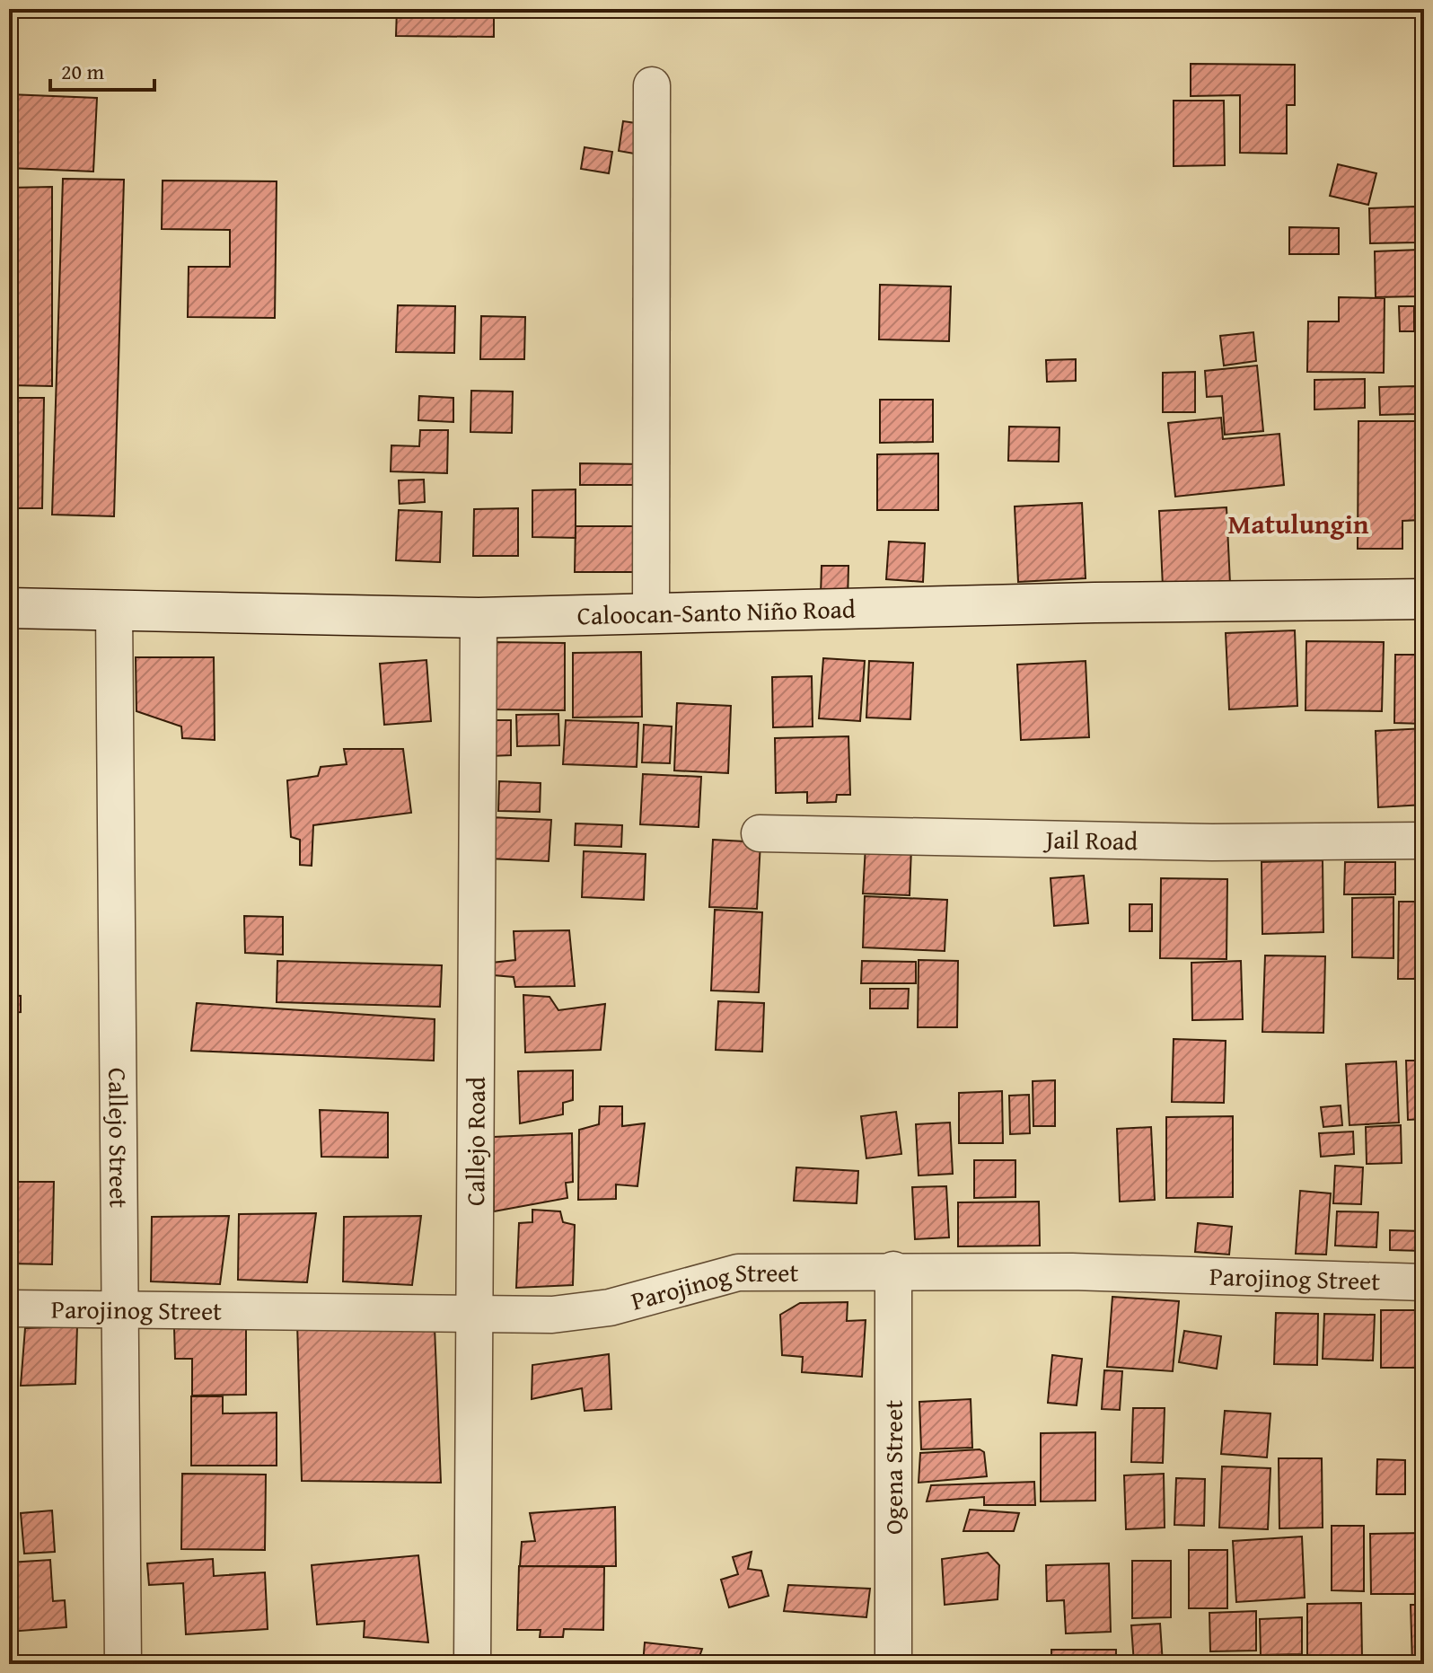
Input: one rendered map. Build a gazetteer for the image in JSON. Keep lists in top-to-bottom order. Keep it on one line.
{"streets":{"street":["Caloocan-Santo Niño Road","Jail Road","Callejo Street","Callejo Road","Parojinog Street","Ogena Street"]},"crossings":[["Caloocan-Santo Niño Road","Callejo Street"],["Caloocan-Santo Niño Road","Callejo Road"],["Callejo Street","Parojinog Street"],["Callejo Road","Parojinog Street"],["Parojinog Street","Ogena Street"]],"districts":["Matulungin"],"scale_bar":"20 m"}
